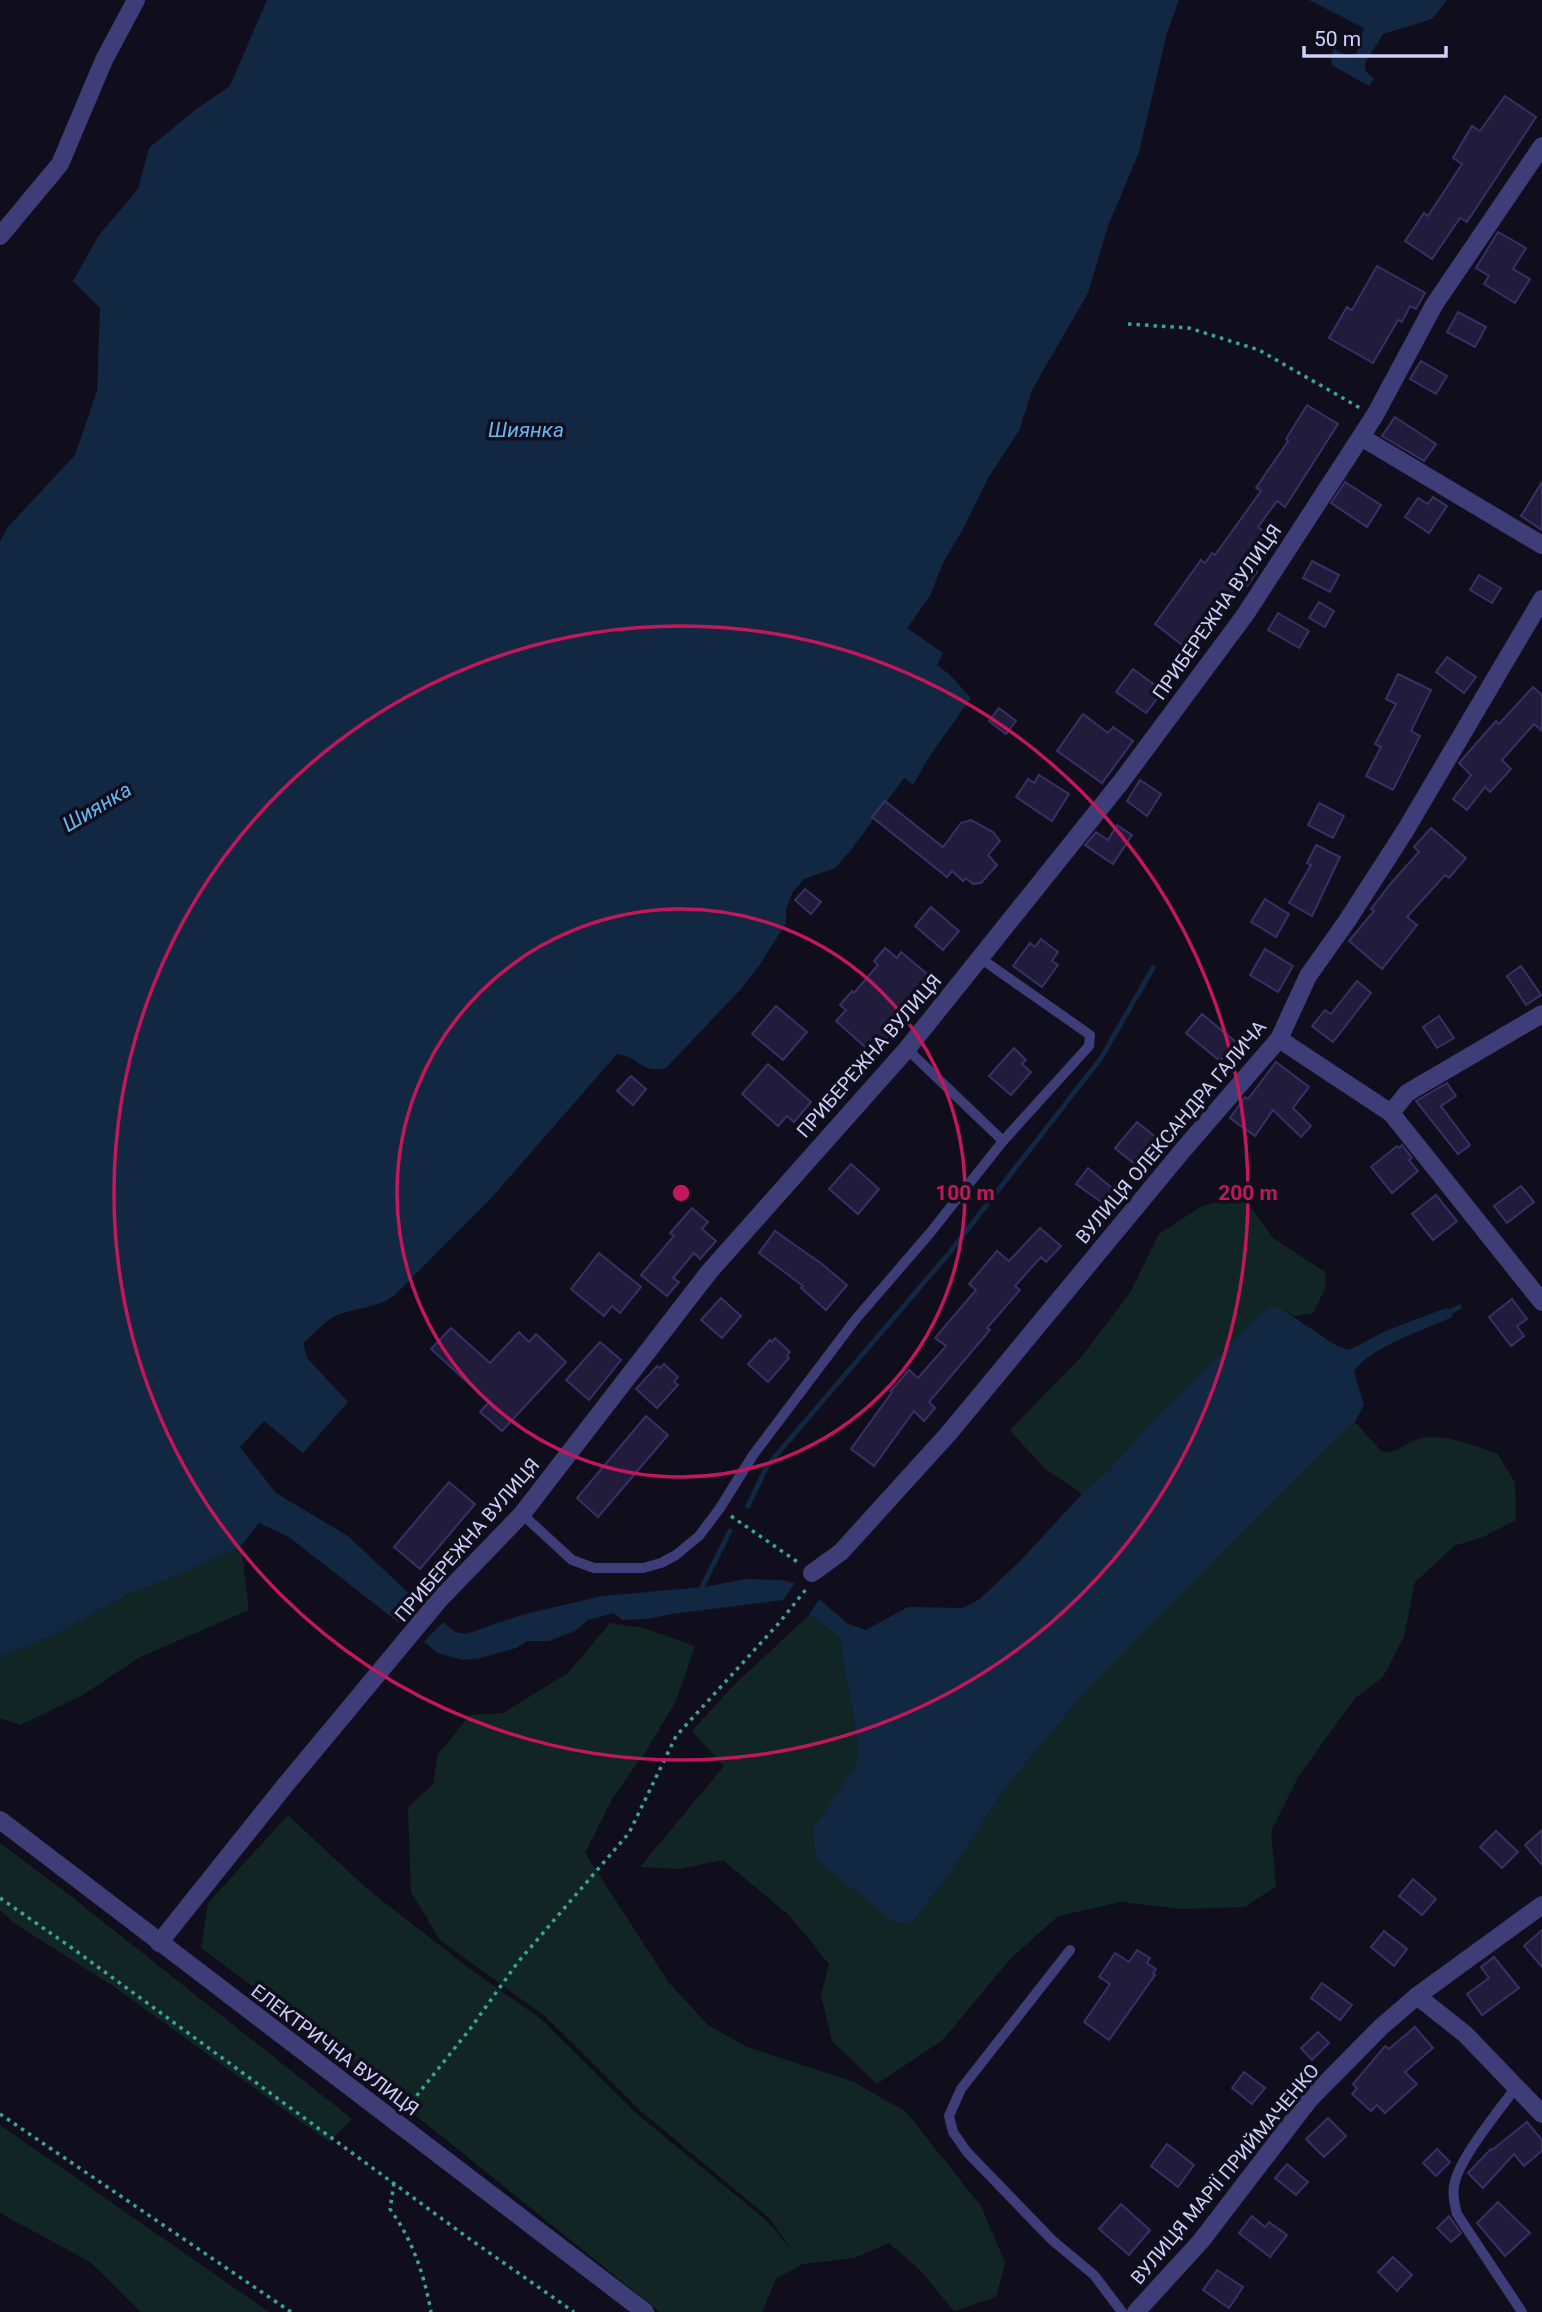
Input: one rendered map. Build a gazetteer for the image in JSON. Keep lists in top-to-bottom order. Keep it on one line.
{"streets":{"street":["ПРИБЕРЕЖНА ВУЛИЦЯ","ВУЛИЦЯ ОЛЕКСАНДРА ГАЛИЧА","ЕЛЕКТРИЧНА ВУЛИЦЯ","ВУЛИЦЯ МАРІЇ ПРИЙМАЧЕНКО"]},"crossings":[["ПРИБЕРЕЖНА ВУЛИЦЯ","ЕЛЕКТРИЧНА ВУЛИЦЯ"]],"water":["Шиянка"],"scale_bar":"50 m","rings":["100 m","200 m"]}
